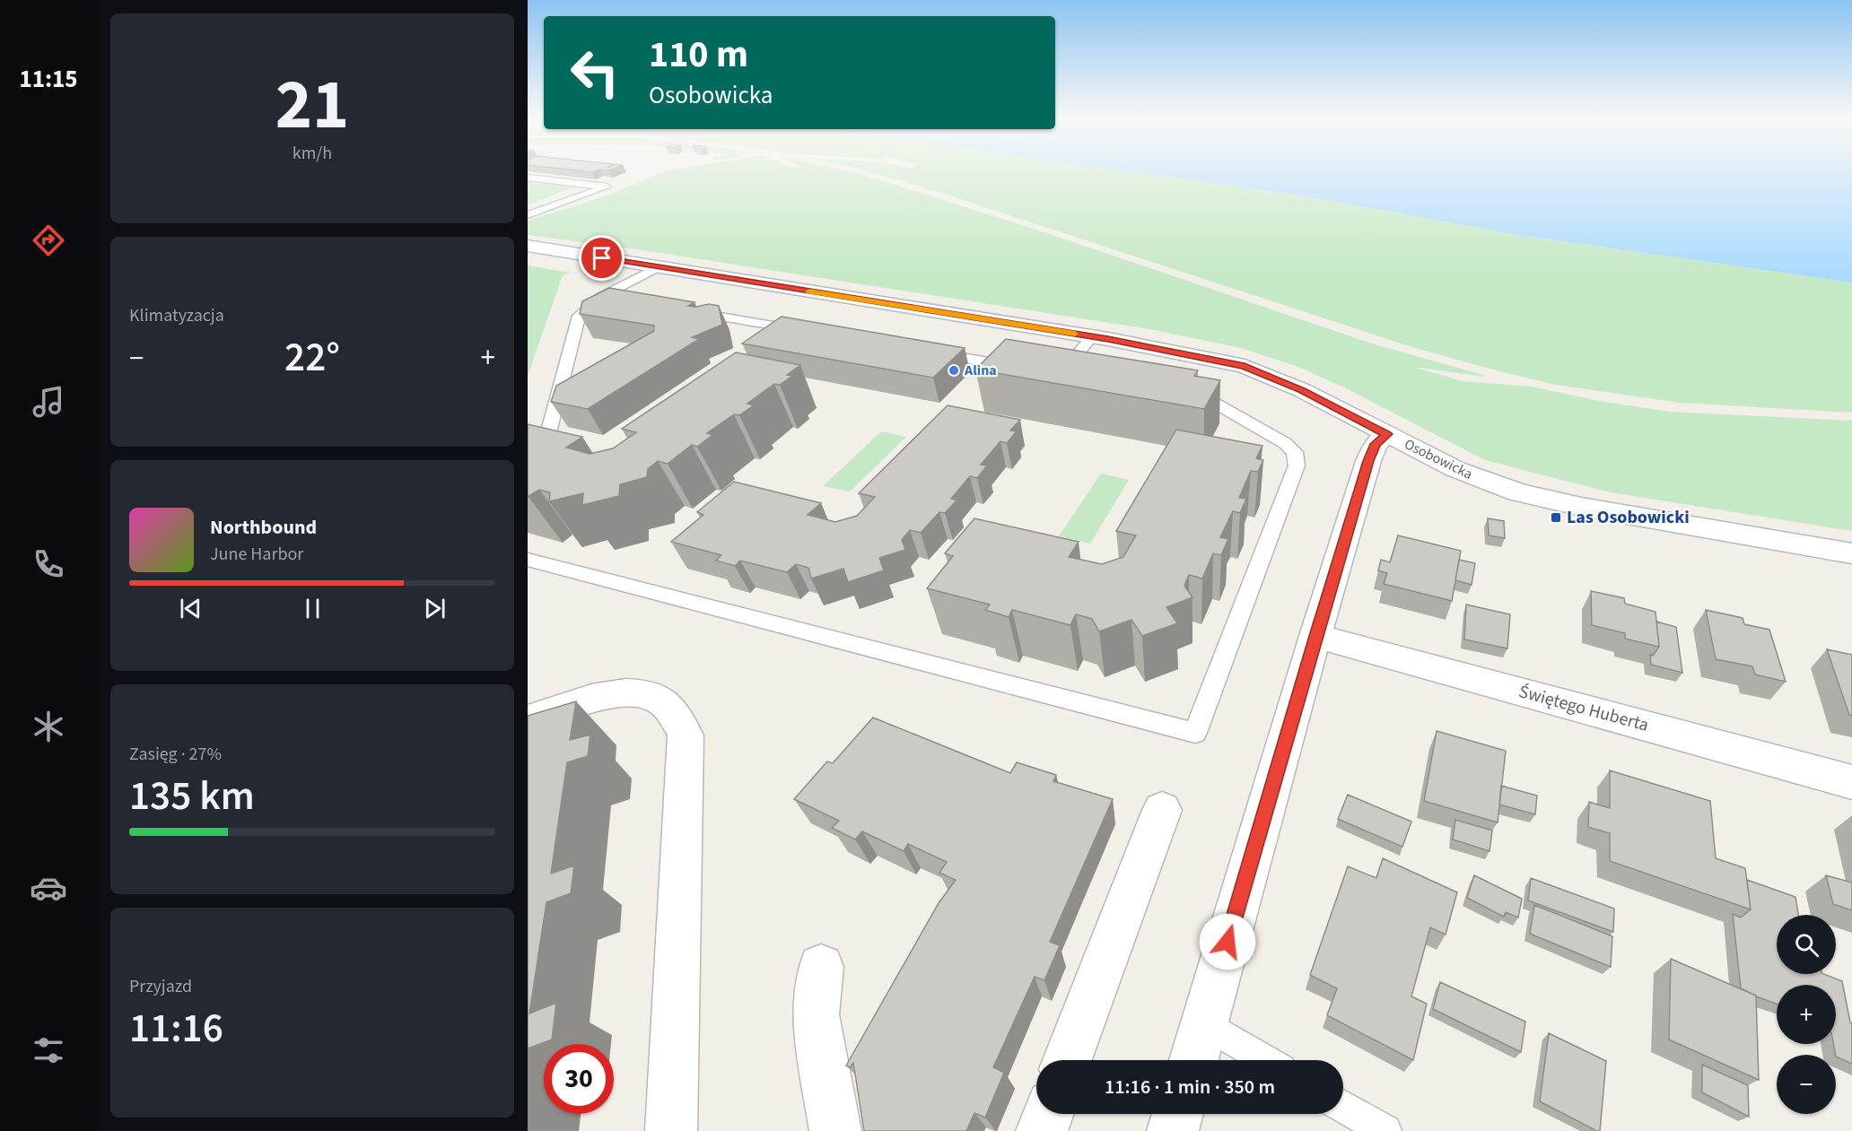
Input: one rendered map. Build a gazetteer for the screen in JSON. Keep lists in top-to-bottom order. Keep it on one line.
{"streets":{"street":["Osobowicka","Świętego Huberta"]},"places":{"other":["Alina"],"transit":["Las Osobowicki"]},"page":{"tabs":"11:15","tile":[["21","km/h"],"Klimatyzacja",["Zasięg · 27%","135 km"],["Przyjazd","11:16"]],"turn":["110 m","Osobowicka"],"heat":["−","22°","+"],"song":["Northbound","June Harbor"],"map_buttons":["+","−"],"limit":"30","trip":"11:16 · 1 min · 350 m"}}
